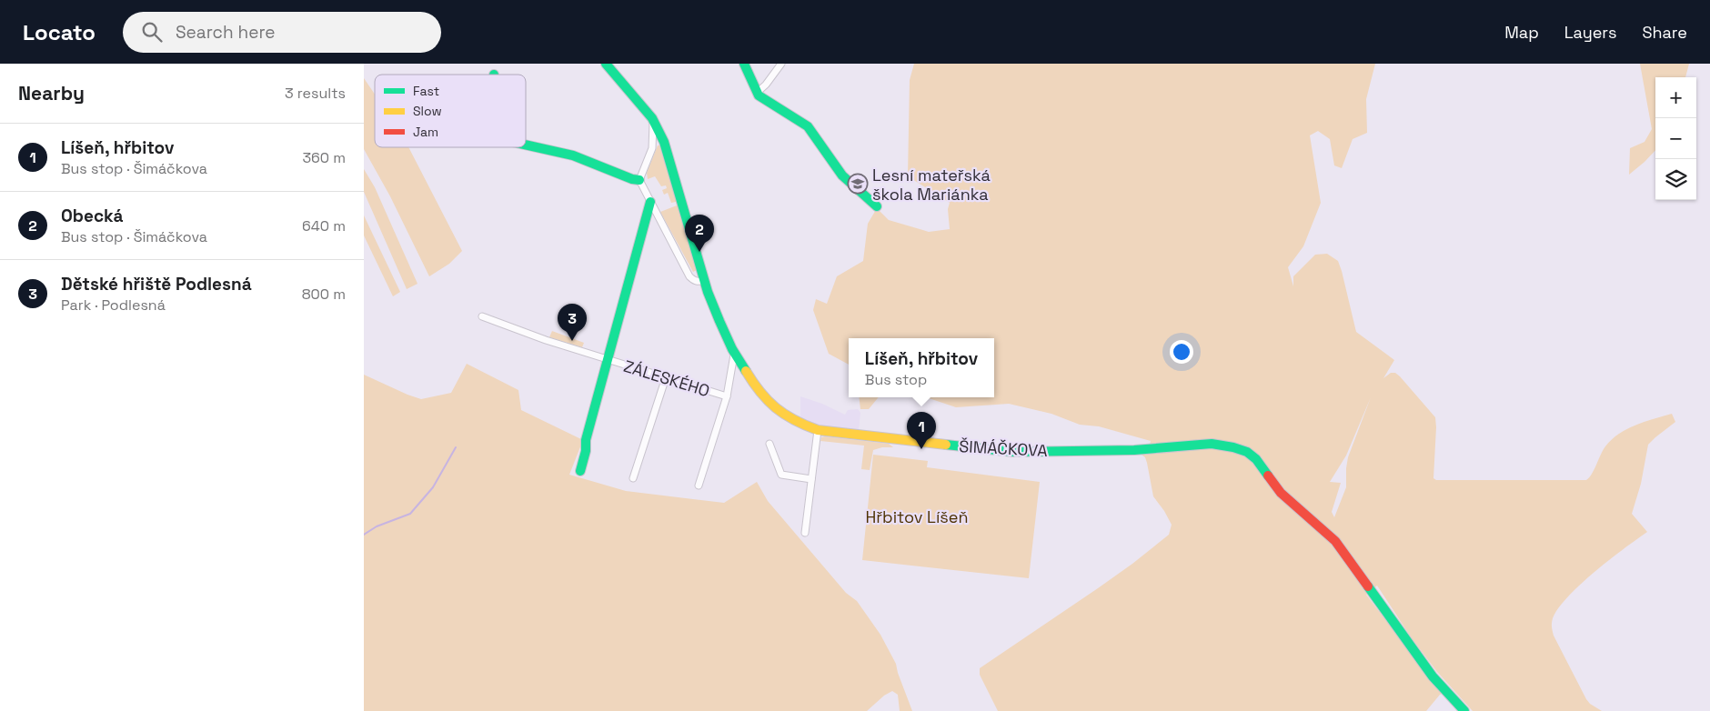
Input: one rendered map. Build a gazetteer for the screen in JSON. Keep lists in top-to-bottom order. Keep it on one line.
{"streets":{"street":["ZÁLESKÉHO","ŠIMÁČKOVA"]},"parks":["Hřbitov Líšeň"],"places":{"school or university":["Lesní mateřská škola Mariánka"]},"legend":["Fast","Slow","Jam"],"page":{"header":"Locato","search":"Search here","nav":["Map","Layers","Share"],"heading":["Nearby","3 results"],"map_buttons":["+","−"],"list":[{"mark":"1","name":"Líšeň, hřbitov","note":"Bus stop · Šimáčkova","value":"360 m"},{"mark":"2","name":"Obecká","note":"Bus stop · Šimáčkova","value":"640 m"},{"mark":"3","name":"Dětské hřiště Podlesná","note":"Park · Podlesná","value":"800 m"}],"pins":["2","3","1"],"popup":["Líšeň, hřbitov","Bus stop"]}}
